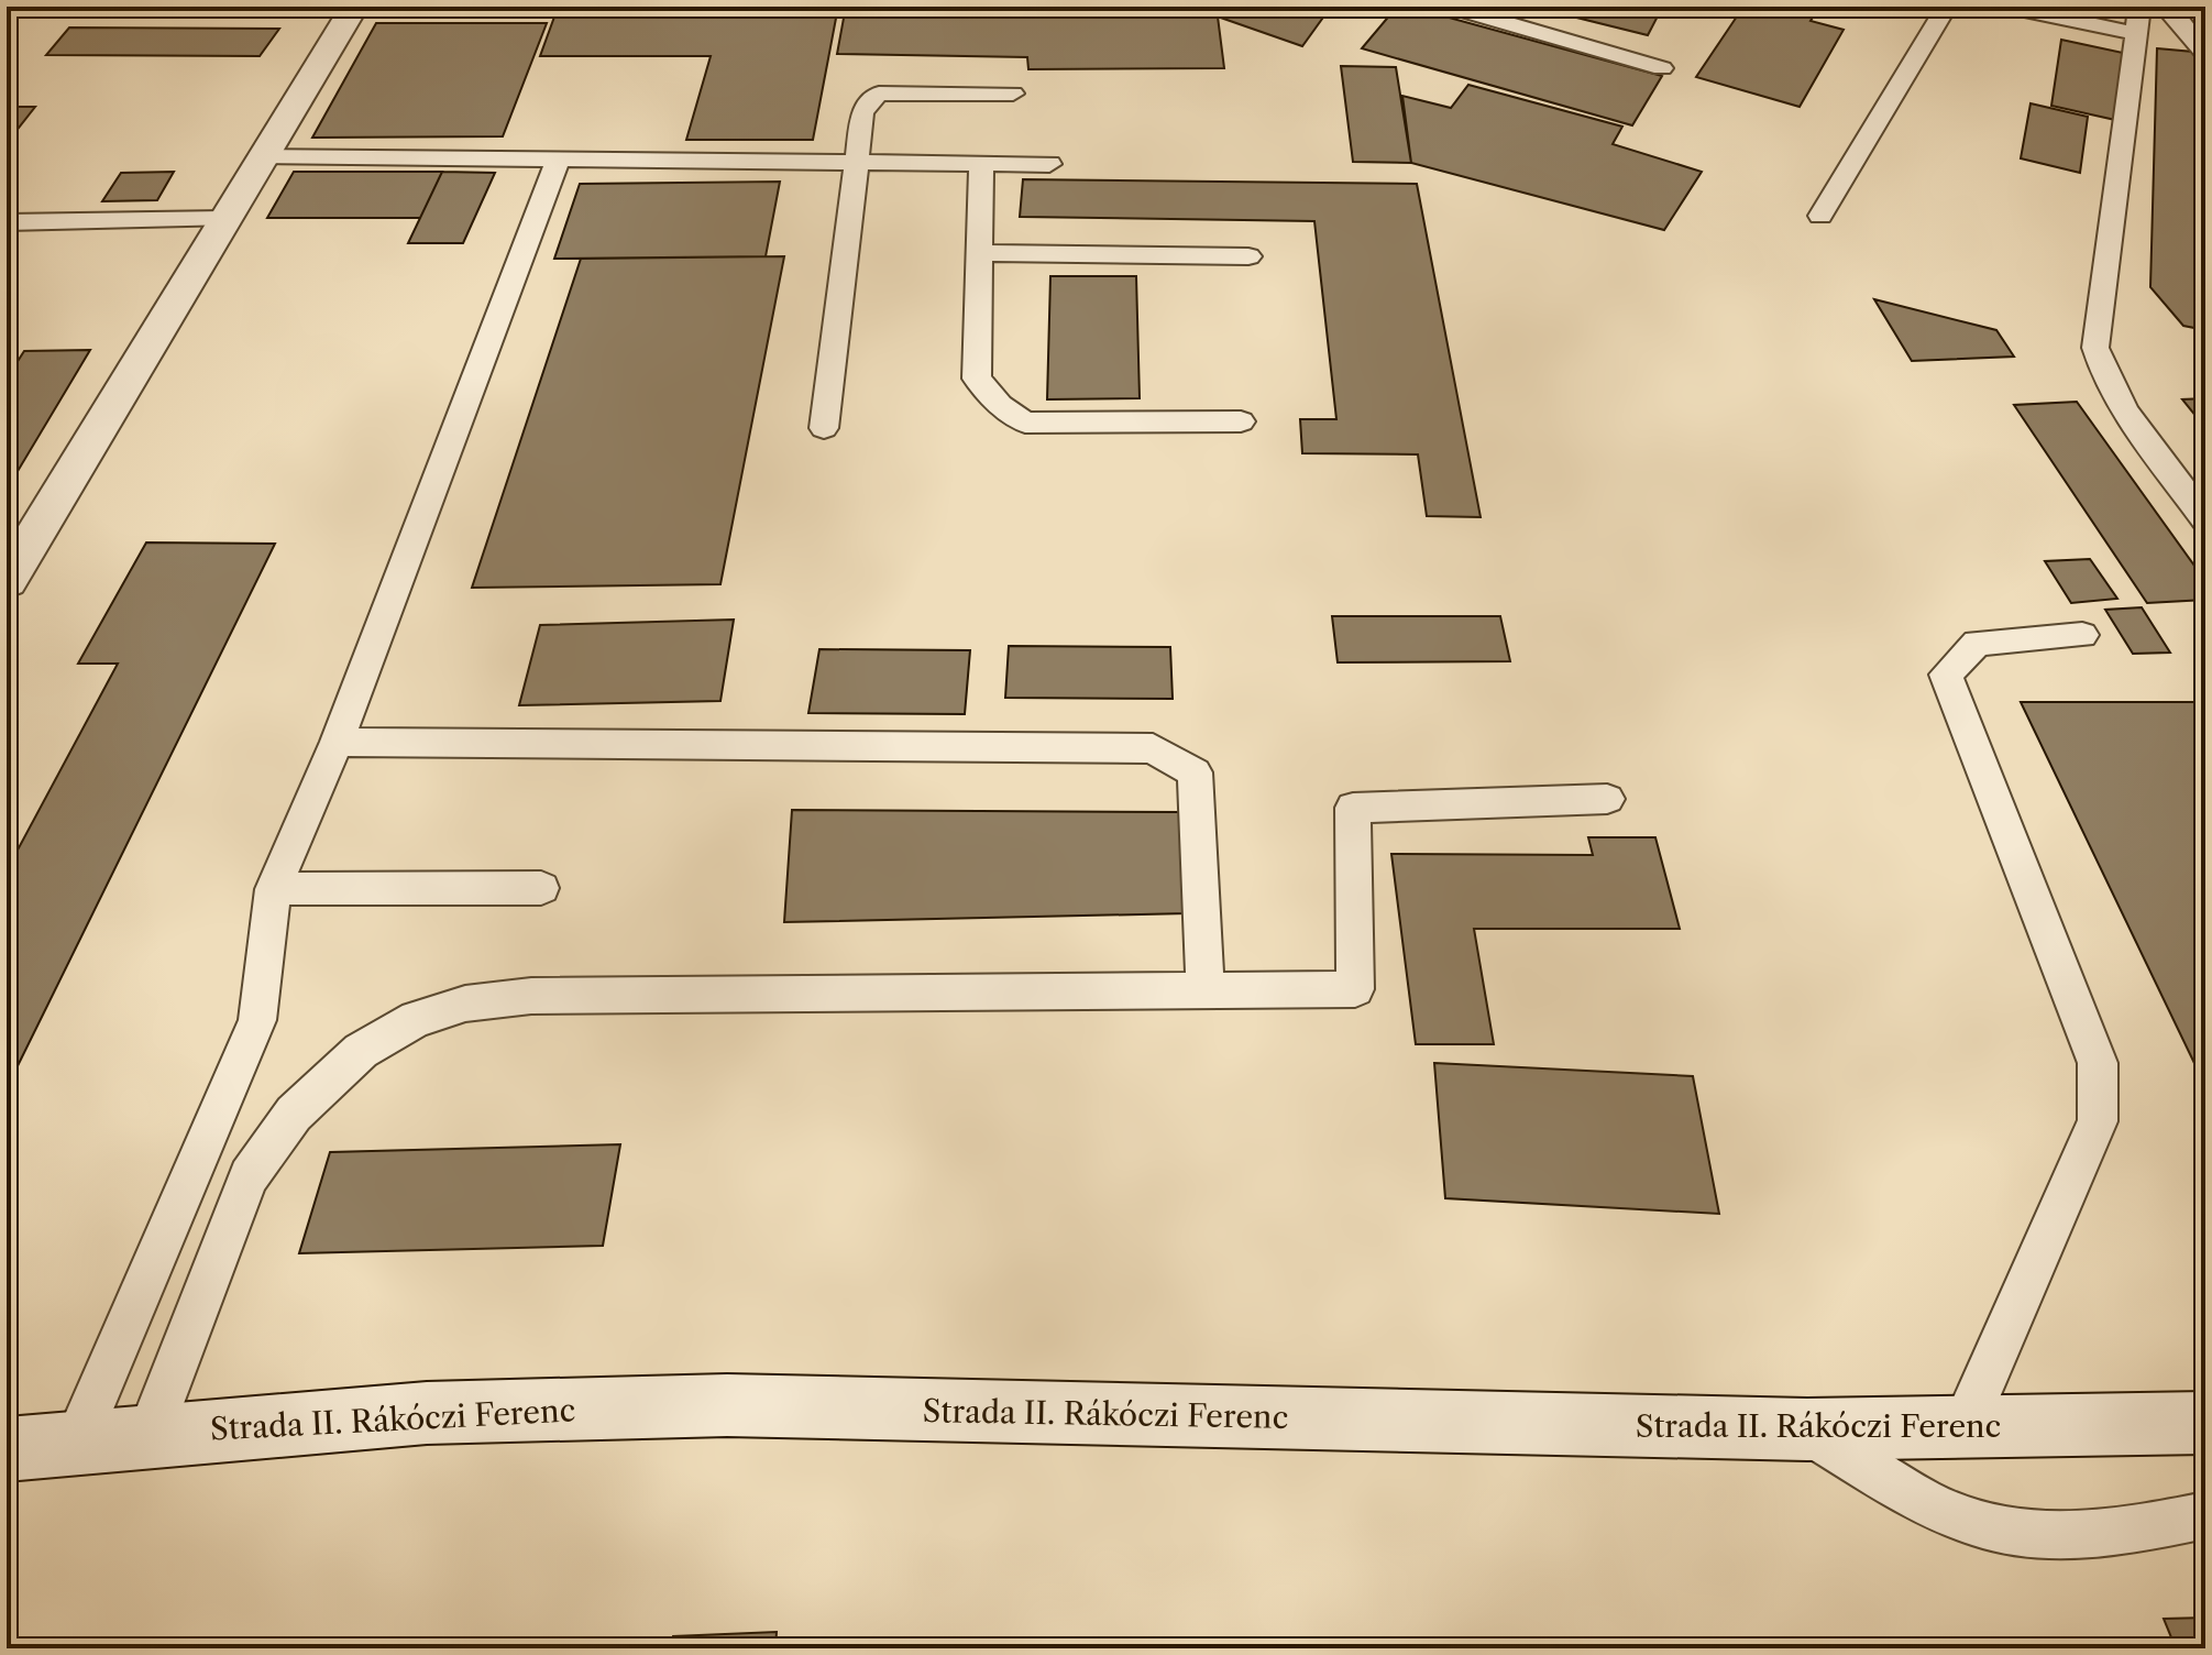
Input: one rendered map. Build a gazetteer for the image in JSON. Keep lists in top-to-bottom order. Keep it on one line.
{"streets":{"main road":["Strada II. Rákóczi Ferenc"]}}
